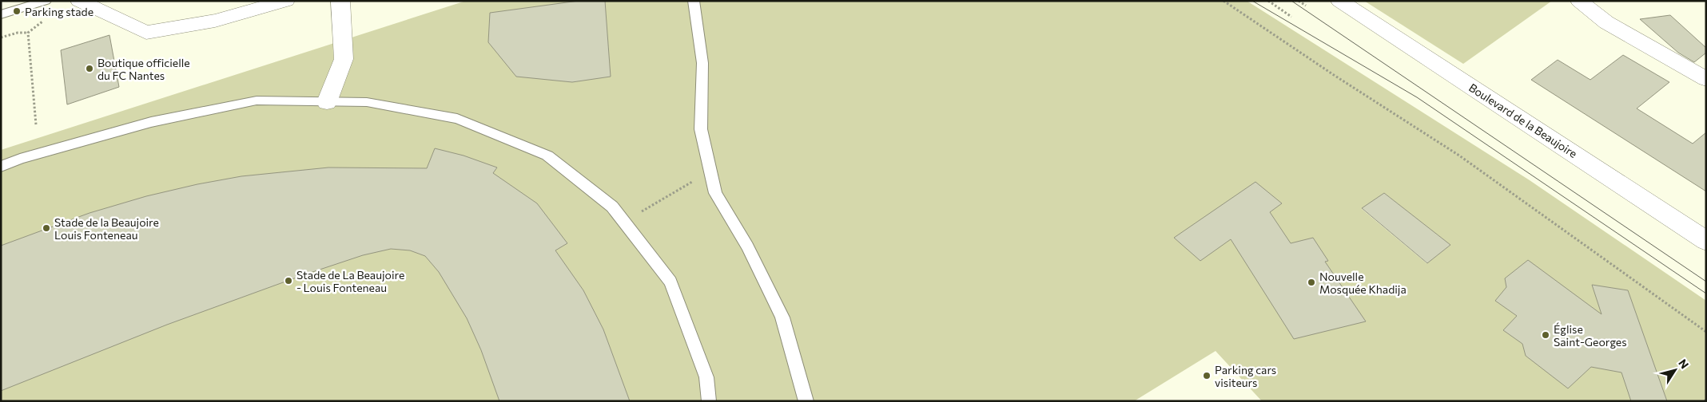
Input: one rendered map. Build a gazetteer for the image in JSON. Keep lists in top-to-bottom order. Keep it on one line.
{"streets":{"street":["Boulevard de la Beaujoire"]},"places":["Parking stade","Boutique officielle du FC Nantes","Stade de la Beaujoire Louis Fonteneau","Stade de La Beaujoire - Louis Fonteneau","Nouvelle Mosquée Khadija","Église Saint-Georges","Parking cars visiteurs"],"north":"top right"}
